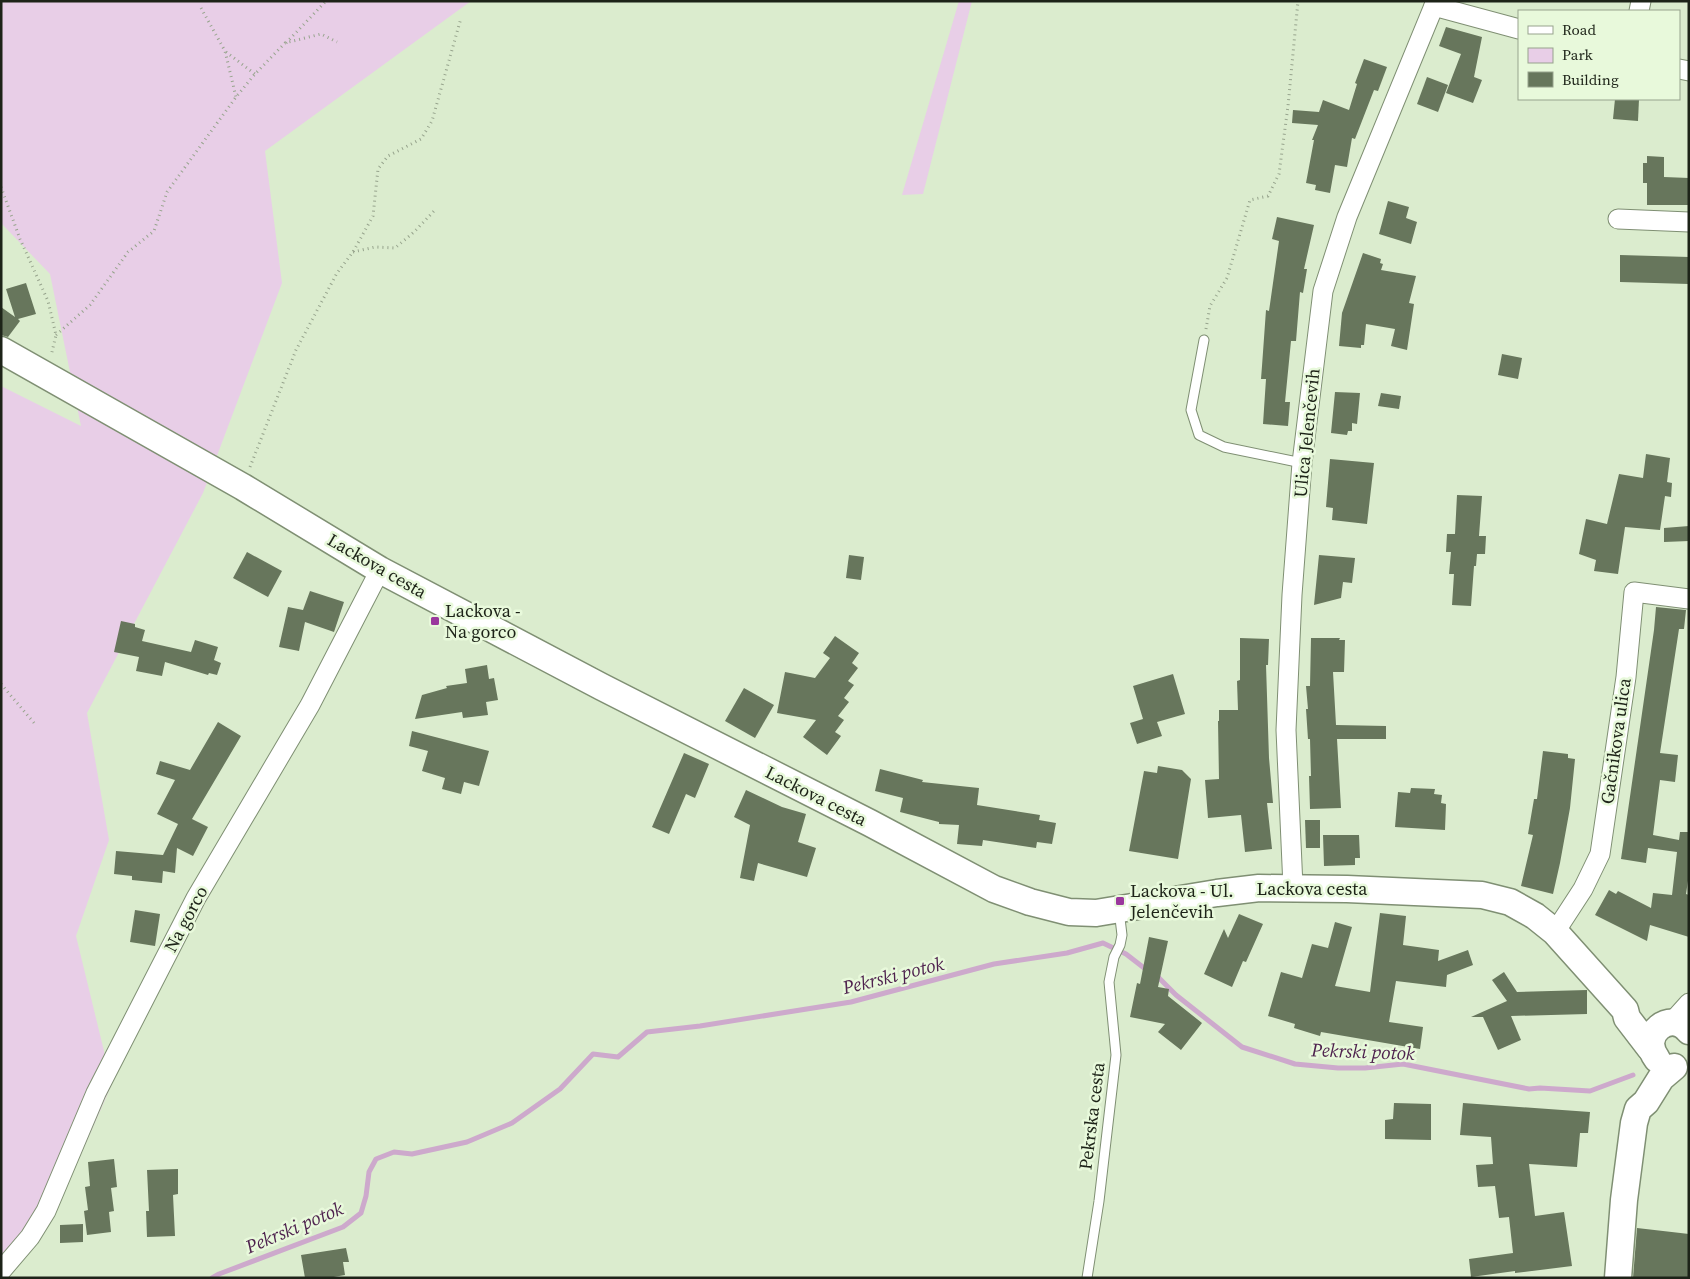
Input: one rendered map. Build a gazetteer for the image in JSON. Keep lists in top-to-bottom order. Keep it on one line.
{"streets":{"street":["Ulica Jelenčevih","Lackova cesta","Gačnikova ulica","Na gorco"],"lane":["Pekrska cesta"]},"crossings":[["Ulica Jelenčevih","Lackova cesta"],["Lackova cesta","Gačnikova ulica"],["Lackova cesta","Na gorco"],["Lackova cesta","Pekrska cesta"]],"water":["Pekrski potok"],"places":{"transit":["Lackova - Na gorco","Lackova - Ul. Jelenčevih"]},"legend":["Road","Park","Building"]}
